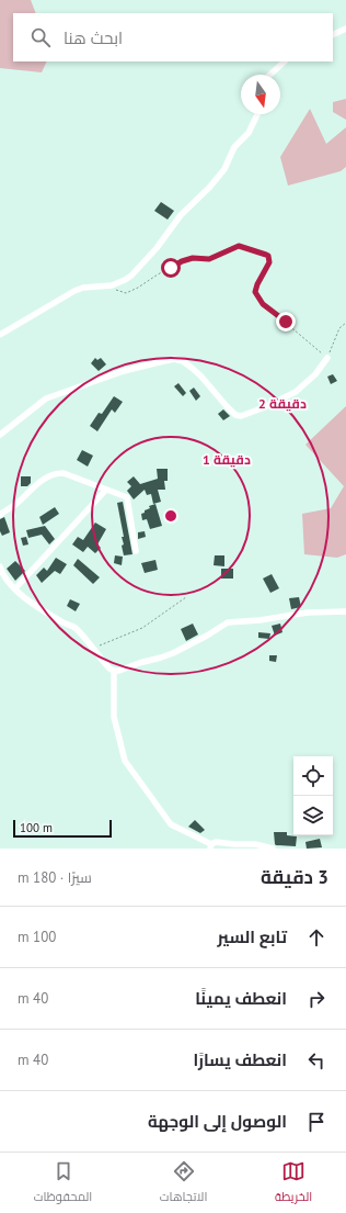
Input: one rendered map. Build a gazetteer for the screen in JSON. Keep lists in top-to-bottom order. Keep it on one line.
{"scale_bar":"100 m","north":"bottom","page":{"search":"ابحث هنا","scale":"100 m","heading":["3 دقيقة","سيرًا · 180 m"],"list":[["تابع السير","100 m"],["انعطف يمينًا","40 m"],["انعطف يسارًا","40 m"],"الوصول إلى الوجهة"],"nav":["الخريطة","الاتجاهات","المحفوظات"]},"rings":["2 دقيقة","1 دقيقة"]}
